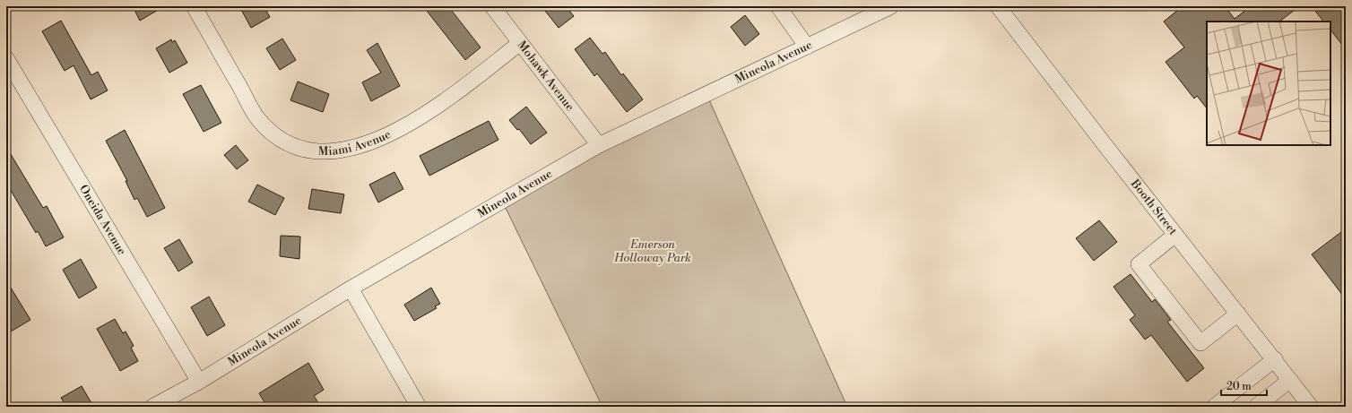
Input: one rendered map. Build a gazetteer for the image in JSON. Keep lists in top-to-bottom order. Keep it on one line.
{"streets":{"street":["Mineola Avenue","Mohawk Avenue","Miami Avenue","Booth Street","Oneida Avenue"]},"crossings":[["Mineola Avenue","Mohawk Avenue"],["Mineola Avenue","Oneida Avenue"],["Mohawk Avenue","Miami Avenue"]],"parks":["Emerson Holloway Park"],"scale_bar":"20 m"}
